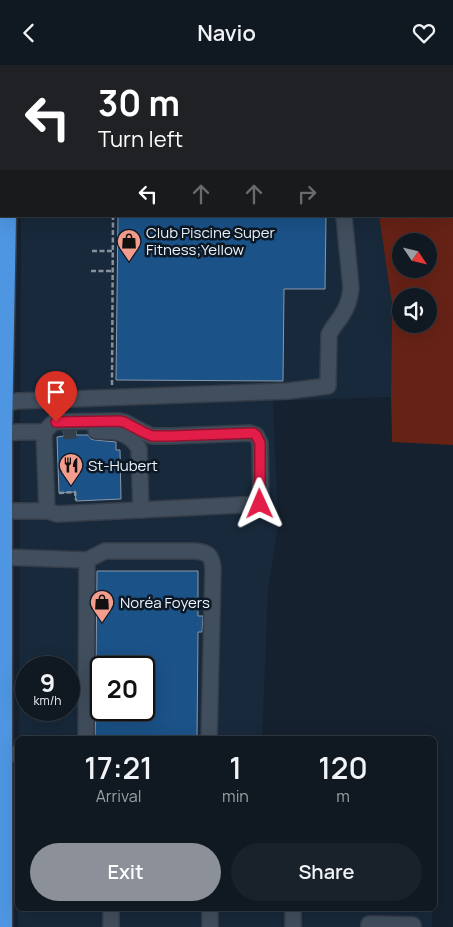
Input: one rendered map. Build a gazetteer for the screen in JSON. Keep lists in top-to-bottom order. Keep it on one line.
{"places":{"shop":["Club Piscine Super Fitness;Yellow","Noréa Foyers"],"restaurant":["St-Hubert"]},"north":"bottom right","page":{"header":"Navio","turn":["30 m","Turn left"],"speed":"9 km/h","limit":"20","eta":["17:21","Arrival","1","min","120","m"],"buttons":["Exit","Share"]}}
